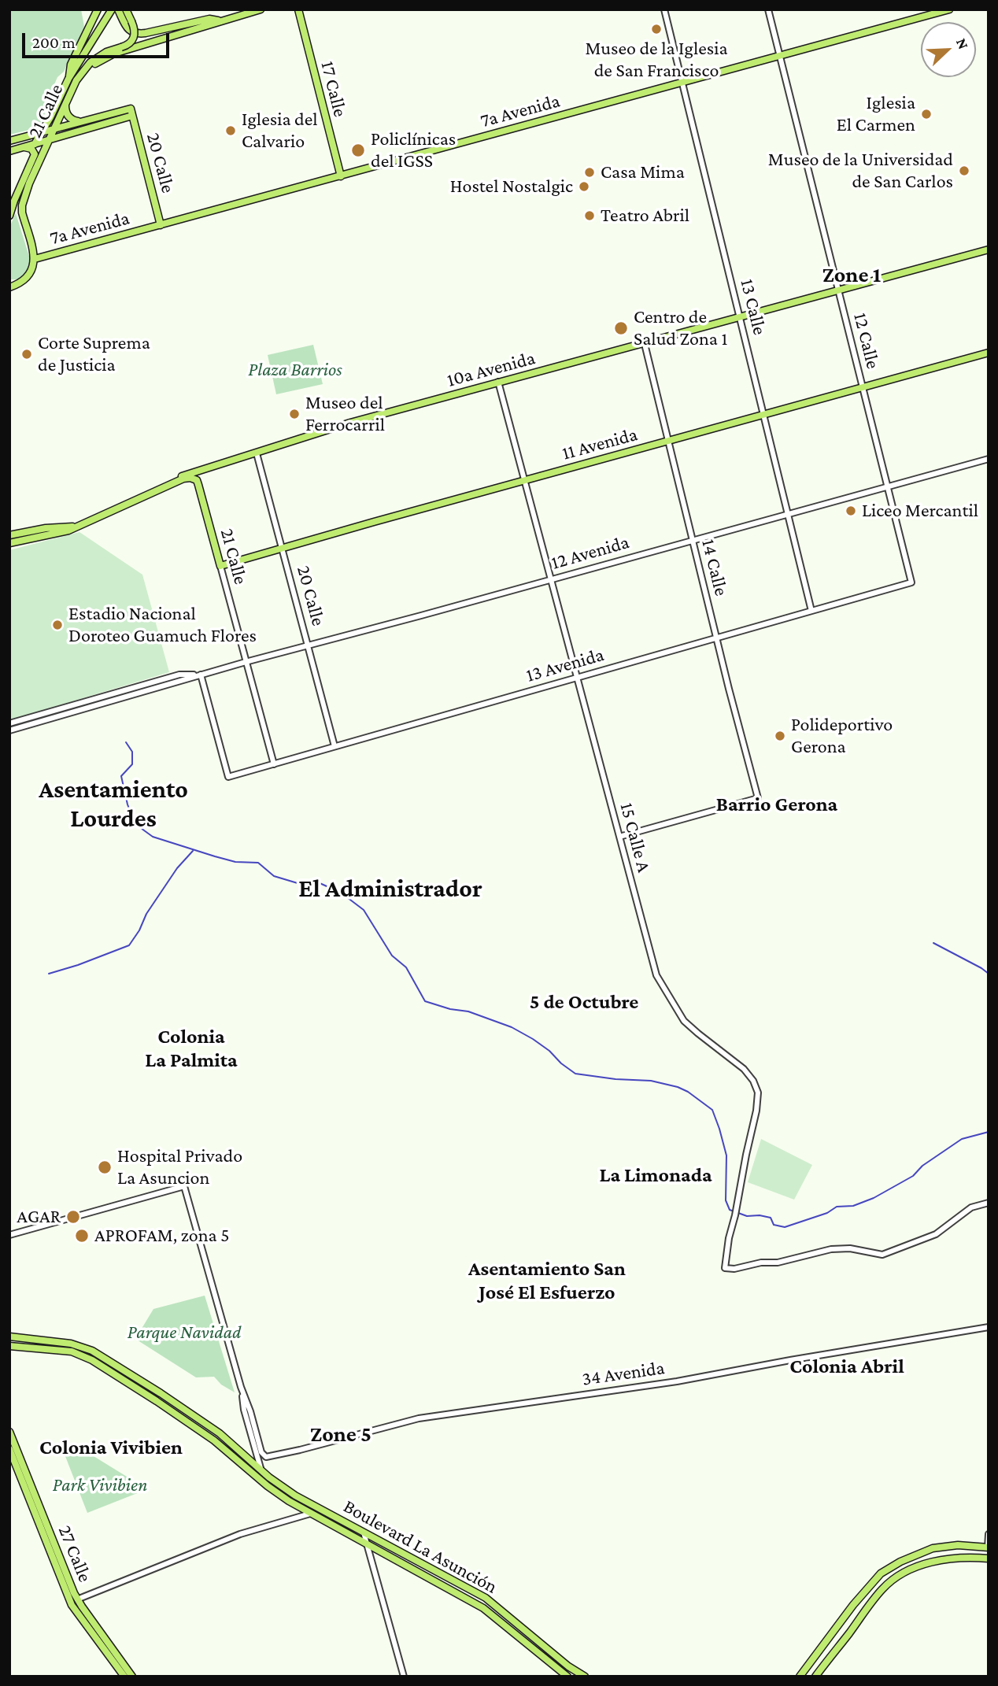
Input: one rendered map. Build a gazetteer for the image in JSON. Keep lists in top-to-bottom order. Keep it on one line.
{"streets":{"main road":["17 Calle","21 Calle","7a Avenida","20 Calle","10a Avenida","11 Avenida","Boulevard La Asunción","27 Calle"],"street":["13 Calle","12 Calle","12 Avenida","14 Calle","13 Avenida","15 Calle A","34 Avenida"]},"crossings":[["17 Calle","7a Avenida"],["21 Calle","7a Avenida"],["21 Calle","11 Avenida"],["21 Calle","12 Avenida"],["21 Calle","13 Avenida"],["7a Avenida","20 Calle"],["7a Avenida","13 Calle"],["7a Avenida","12 Calle"],["20 Calle","10a Avenida"],["20 Calle","11 Avenida"],["20 Calle","12 Avenida"],["20 Calle","13 Avenida"],["13 Calle","10a Avenida"],["13 Calle","11 Avenida"],["13 Calle","12 Avenida"],["13 Calle","13 Avenida"],["12 Calle","10a Avenida"],["12 Calle","11 Avenida"],["12 Calle","12 Avenida"],["12 Calle","13 Avenida"],["10a Avenida","14 Calle"],["10a Avenida","15 Calle A"],["11 Avenida","14 Calle"],["11 Avenida","15 Calle A"],["12 Avenida","14 Calle"],["12 Avenida","13 Avenida"],["12 Avenida","15 Calle A"],["14 Calle","13 Avenida"],["14 Calle","15 Calle A"],["13 Avenida","15 Calle A"]],"districts":["Zone 1","Asentamiento Lourdes","Barrio Gerona","El Administrador","5 de Octubre","Colonia La Palmita","La Limonada","Asentamiento San José El Esfuerzo","Colonia Abril","Zone 5","Colonia Vivibien"],"parks":["Plaza Barrios","Parque Navidad","Park Vivibien"],"places":["Museo de la Iglesia de San Francisco","Iglesia El Carmen","Iglesia del Calvario","Policlínicas del IGSS","Museo de la Universidad de San Carlos","Casa Mima","Hostel Nostalgic","Teatro Abril","Centro de Salud Zona 1","Corte Suprema de Justicia","Museo del Ferrocarril","Liceo Mercantil","Estadio Nacional Doroteo Guamuch Flores","Polideportivo Gerona","Hospital Privado La Asuncion","AGAR","APROFAM, zona 5"],"scale_bar":"200 m","north":"top right"}
